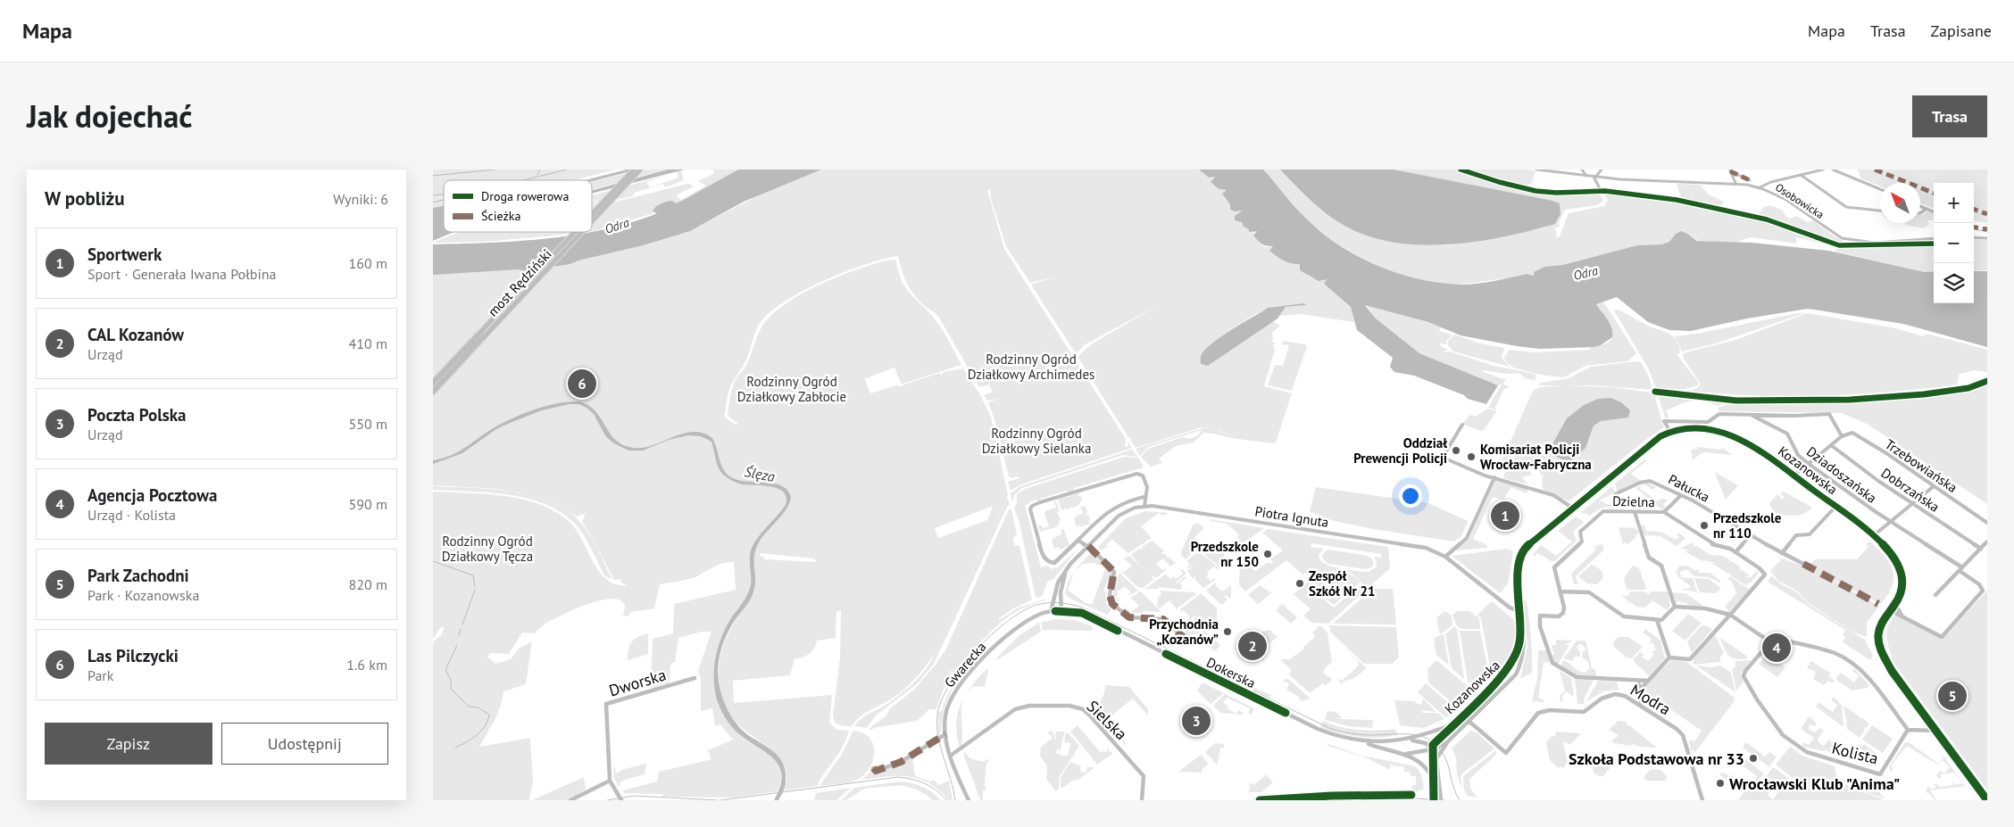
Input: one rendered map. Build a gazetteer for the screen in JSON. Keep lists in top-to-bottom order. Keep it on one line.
{"streets":{"highway":["most Rędziński"],"street":["Osobowicka","Trzebowiańska","Kozanowska","Dziadoszańska","Pałucka","Dobrzańska","Dzielna","Piotra Ignuta","Gwarecka","Dokerska","Dworska","Modra","Sielska","Kolista"]},"crossings":[["Kozanowska","Piotra Ignuta"],["Kozanowska","Dokerska"],["Kozanowska","Modra"],["Piotra Ignuta","Gwarecka"],["Gwarecka","Dokerska"],["Gwarecka","Sielska"]],"water":["Odra","Ślęza"],"parks":["Rodzinny Ogród Działkowy Archimedes","Rodzinny Ogród Działkowy Zabłocie","Rodzinny Ogród Działkowy Sielanka","Rodzinny Ogród Działkowy Tęcza"],"places":["Oddział Prewencji Policji","Komisariat Policji Wrocław-Fabryczna","Przedszkole nr 110","Przedszkole nr 150","Zespół Szkół Nr 21","Przychodnia „Kozanów”","Szkoła Podstawowa nr 33","Wrocławski Klub \"Anima\""],"legend":["Droga rowerowa","Ścieżka"],"north":"top left","page":{"header":"Mapa","nav":["Mapa","Trasa","Zapisane"],"title":"Jak dojechać","buttons":["Trasa",["Zapisz","Udostępnij"]],"heading":["W pobliżu","Wyniki: 6"],"map_buttons":["+","−"],"list":[{"mark":"1","name":"Sportwerk","note":"Sport · Generała Iwana Połbina","value":"160 m"},{"mark":"2","name":"CAL Kozanów","note":"Urząd","value":"410 m"},{"mark":"3","name":"Poczta Polska","note":"Urząd","value":"550 m"},{"mark":"4","name":"Agencja Pocztowa","note":"Urząd · Kolista","value":"590 m"},{"mark":"5","name":"Park Zachodni","note":"Park · Kozanowska","value":"820 m"},{"mark":"6","name":"Las Pilczycki","note":"Park","value":"1.6 km"}],"pins":["6","1","2","4","5","3"]}}
